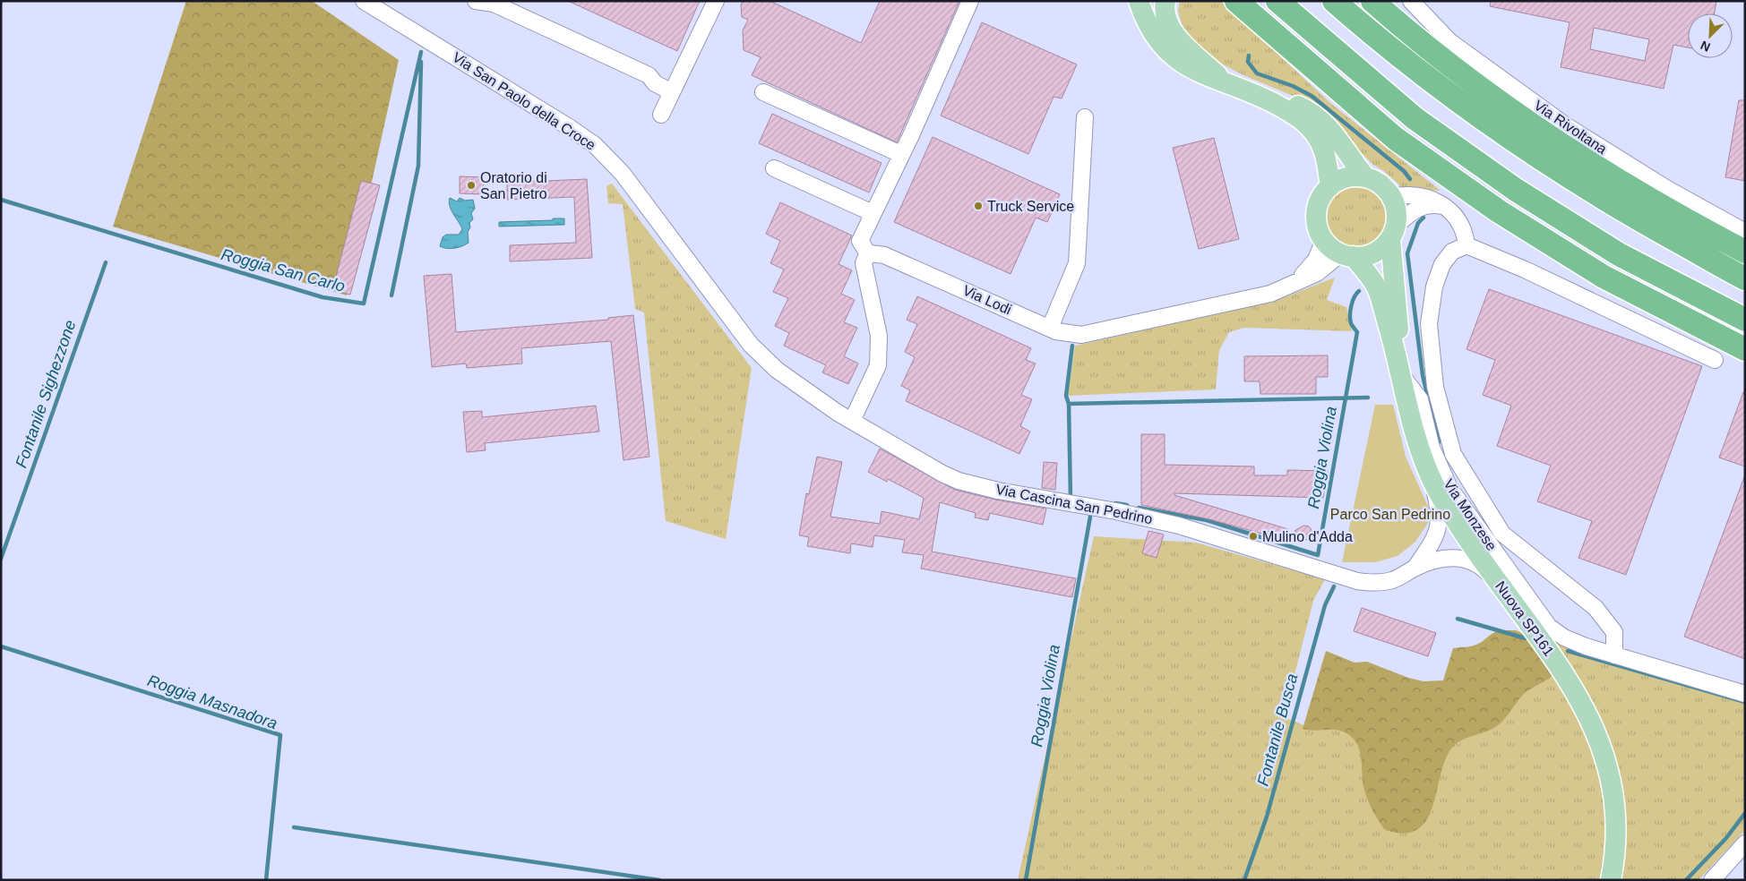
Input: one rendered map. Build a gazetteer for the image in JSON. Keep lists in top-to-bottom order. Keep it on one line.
{"streets":{"main road":["Nuova SP161"],"street":["Via San Paolo della Croce","Via Rivoltana","Via Lodi","Via Cascina San Pedrino","Via Monzese"]},"crossings":[["Via San Paolo della Croce","Via Cascina San Pedrino"],["Via Lodi","Nuova SP161"],["Via Cascina San Pedrino","Nuova SP161"],["Via Monzese","Nuova SP161"]],"water":["Roggia San Carlo","Fontanile Sighezzone","Roggia Violina","Roggia Masnadora","Fontanile Busca"],"parks":["Parco San Pedrino"],"places":["Oratorio di San Pietro","Truck Service","Mulino d'Adda"],"north":"bottom left"}
